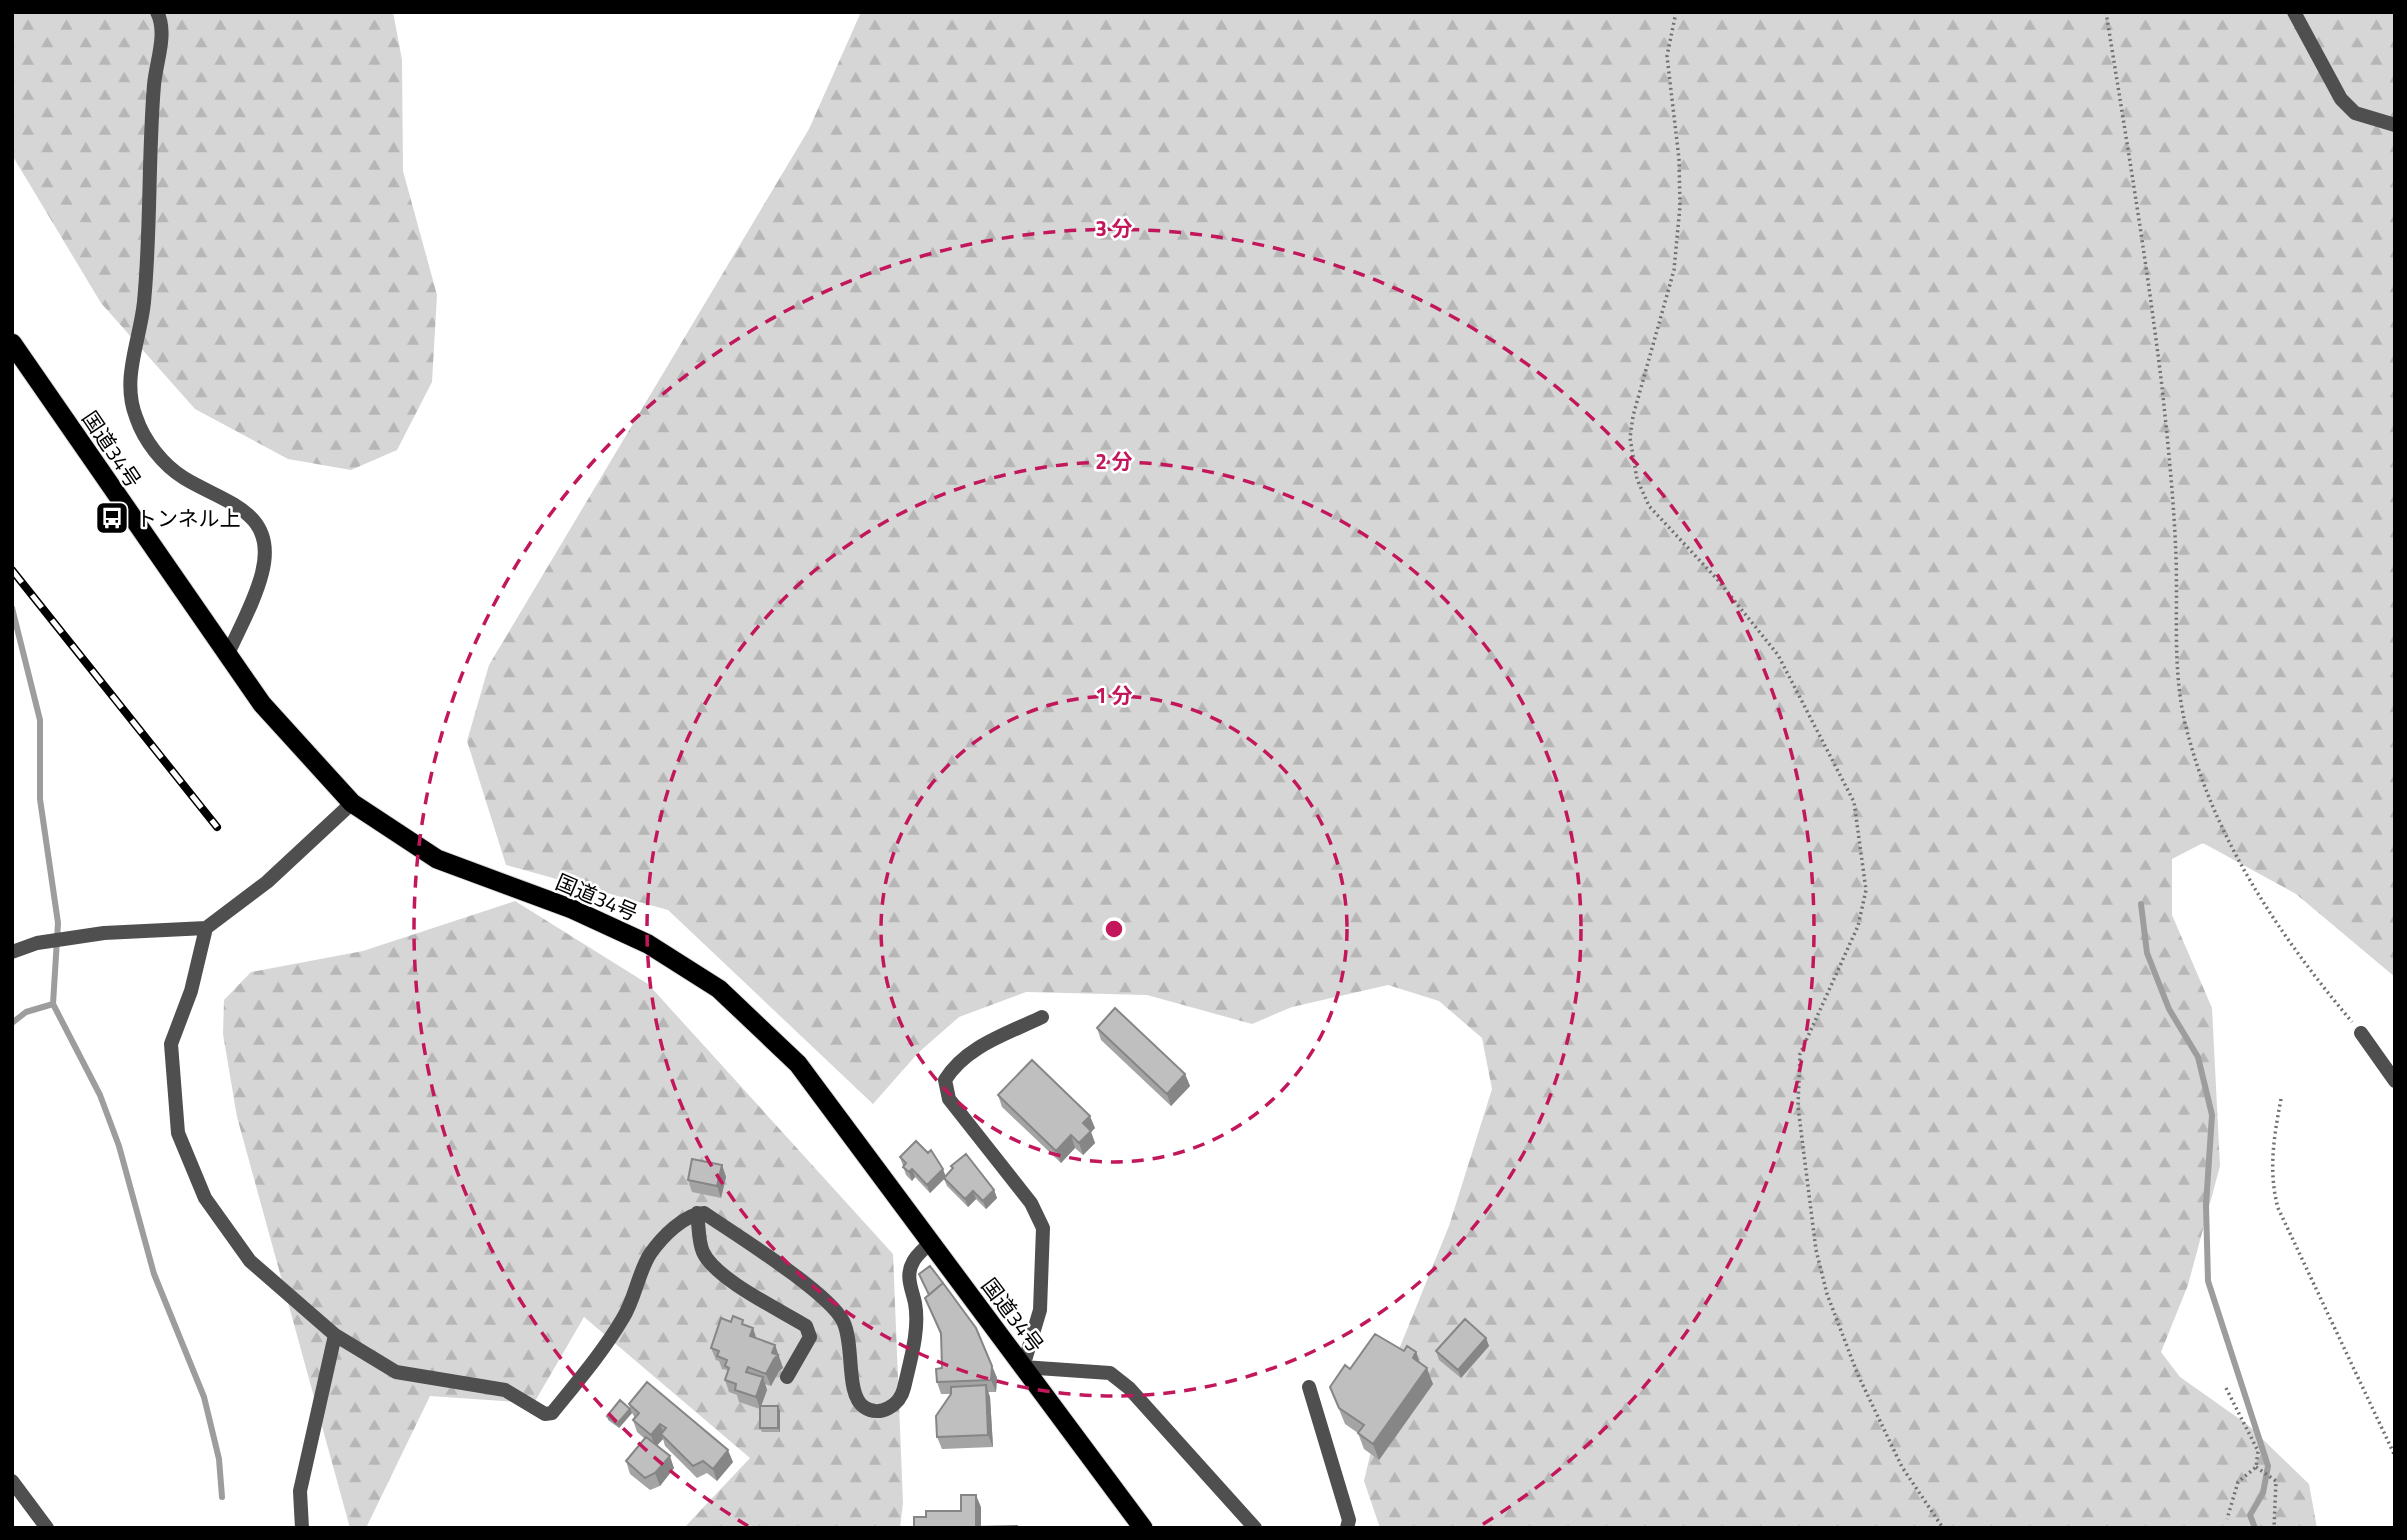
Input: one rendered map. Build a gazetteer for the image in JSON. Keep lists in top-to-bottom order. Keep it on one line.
{"streets":{"highway":["国道34号"]},"places":{"bus stop":["トンネル上"]},"rings":["3 分","2 分","1 分"]}
